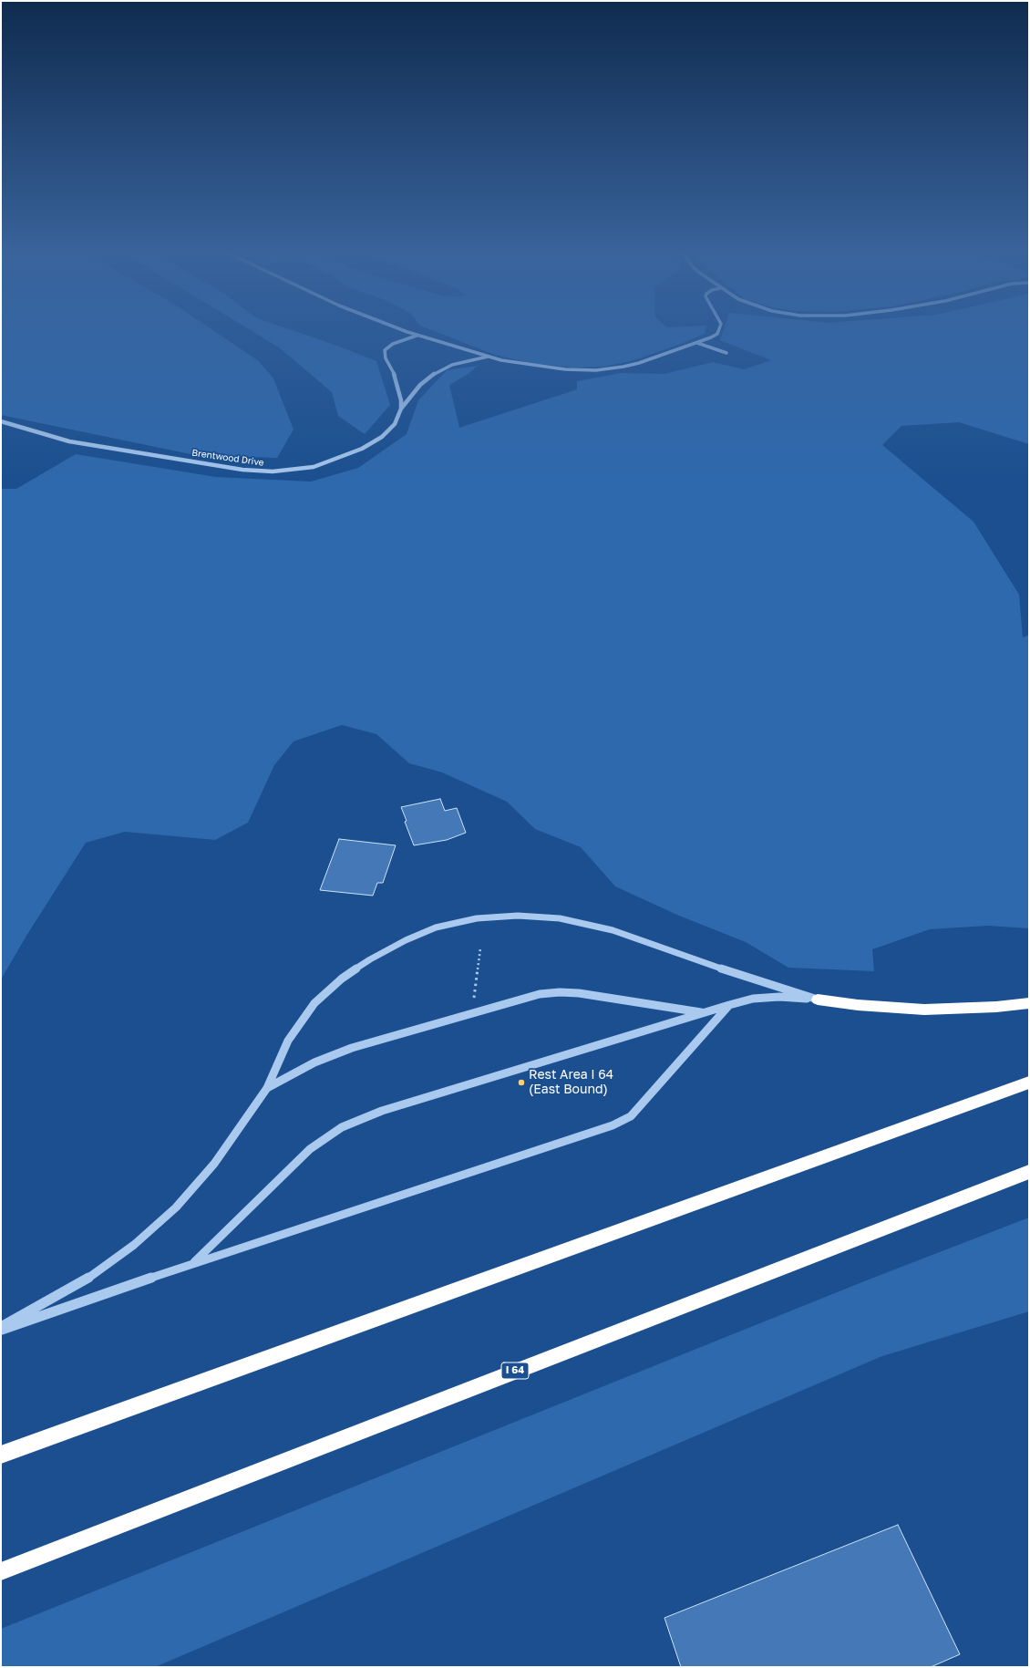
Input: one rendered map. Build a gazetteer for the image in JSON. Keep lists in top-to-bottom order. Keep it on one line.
{"streets":{"highway":["I 64"],"street":["Brentwood Drive"]},"places":["Rest Area I 64 (East Bound)"]}
